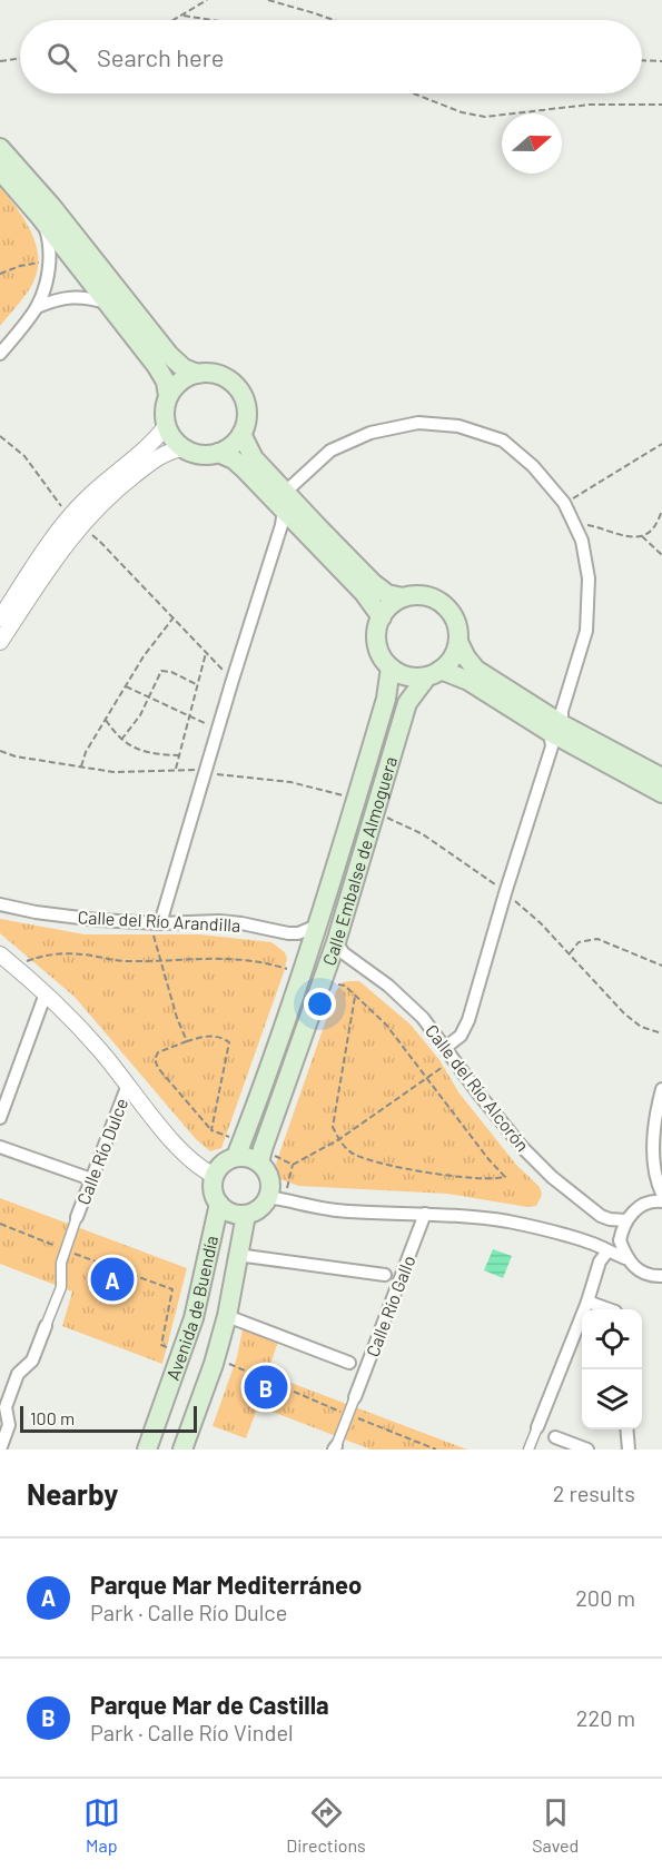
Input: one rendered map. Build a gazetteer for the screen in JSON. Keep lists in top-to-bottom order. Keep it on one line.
{"streets":{"main road":["Calle Embalse de Almoguera","Avenida de Buendía"],"street":["Calle del Río Arandilla","Calle del Río Alcorón","Calle Río Dulce","Calle Río Gallo"]},"crossings":[["Calle Embalse de Almoguera","Calle del Río Arandilla"],["Calle Embalse de Almoguera","Calle del Río Alcorón"],["Calle Embalse de Almoguera","Avenida de Buendía"]],"scale_bar":"100 m","north":"right","page":{"search":"Search here","pins":["A","B"],"scale":"100 m","heading":["Nearby","2 results"],"list":[{"mark":"A","name":"Parque Mar Mediterráneo","note":"Park · Calle Río Dulce","value":"200 m"},{"mark":"B","name":"Parque Mar de Castilla","note":"Park · Calle Río Vindel","value":"220 m"}],"nav":["Map","Directions","Saved"]}}
